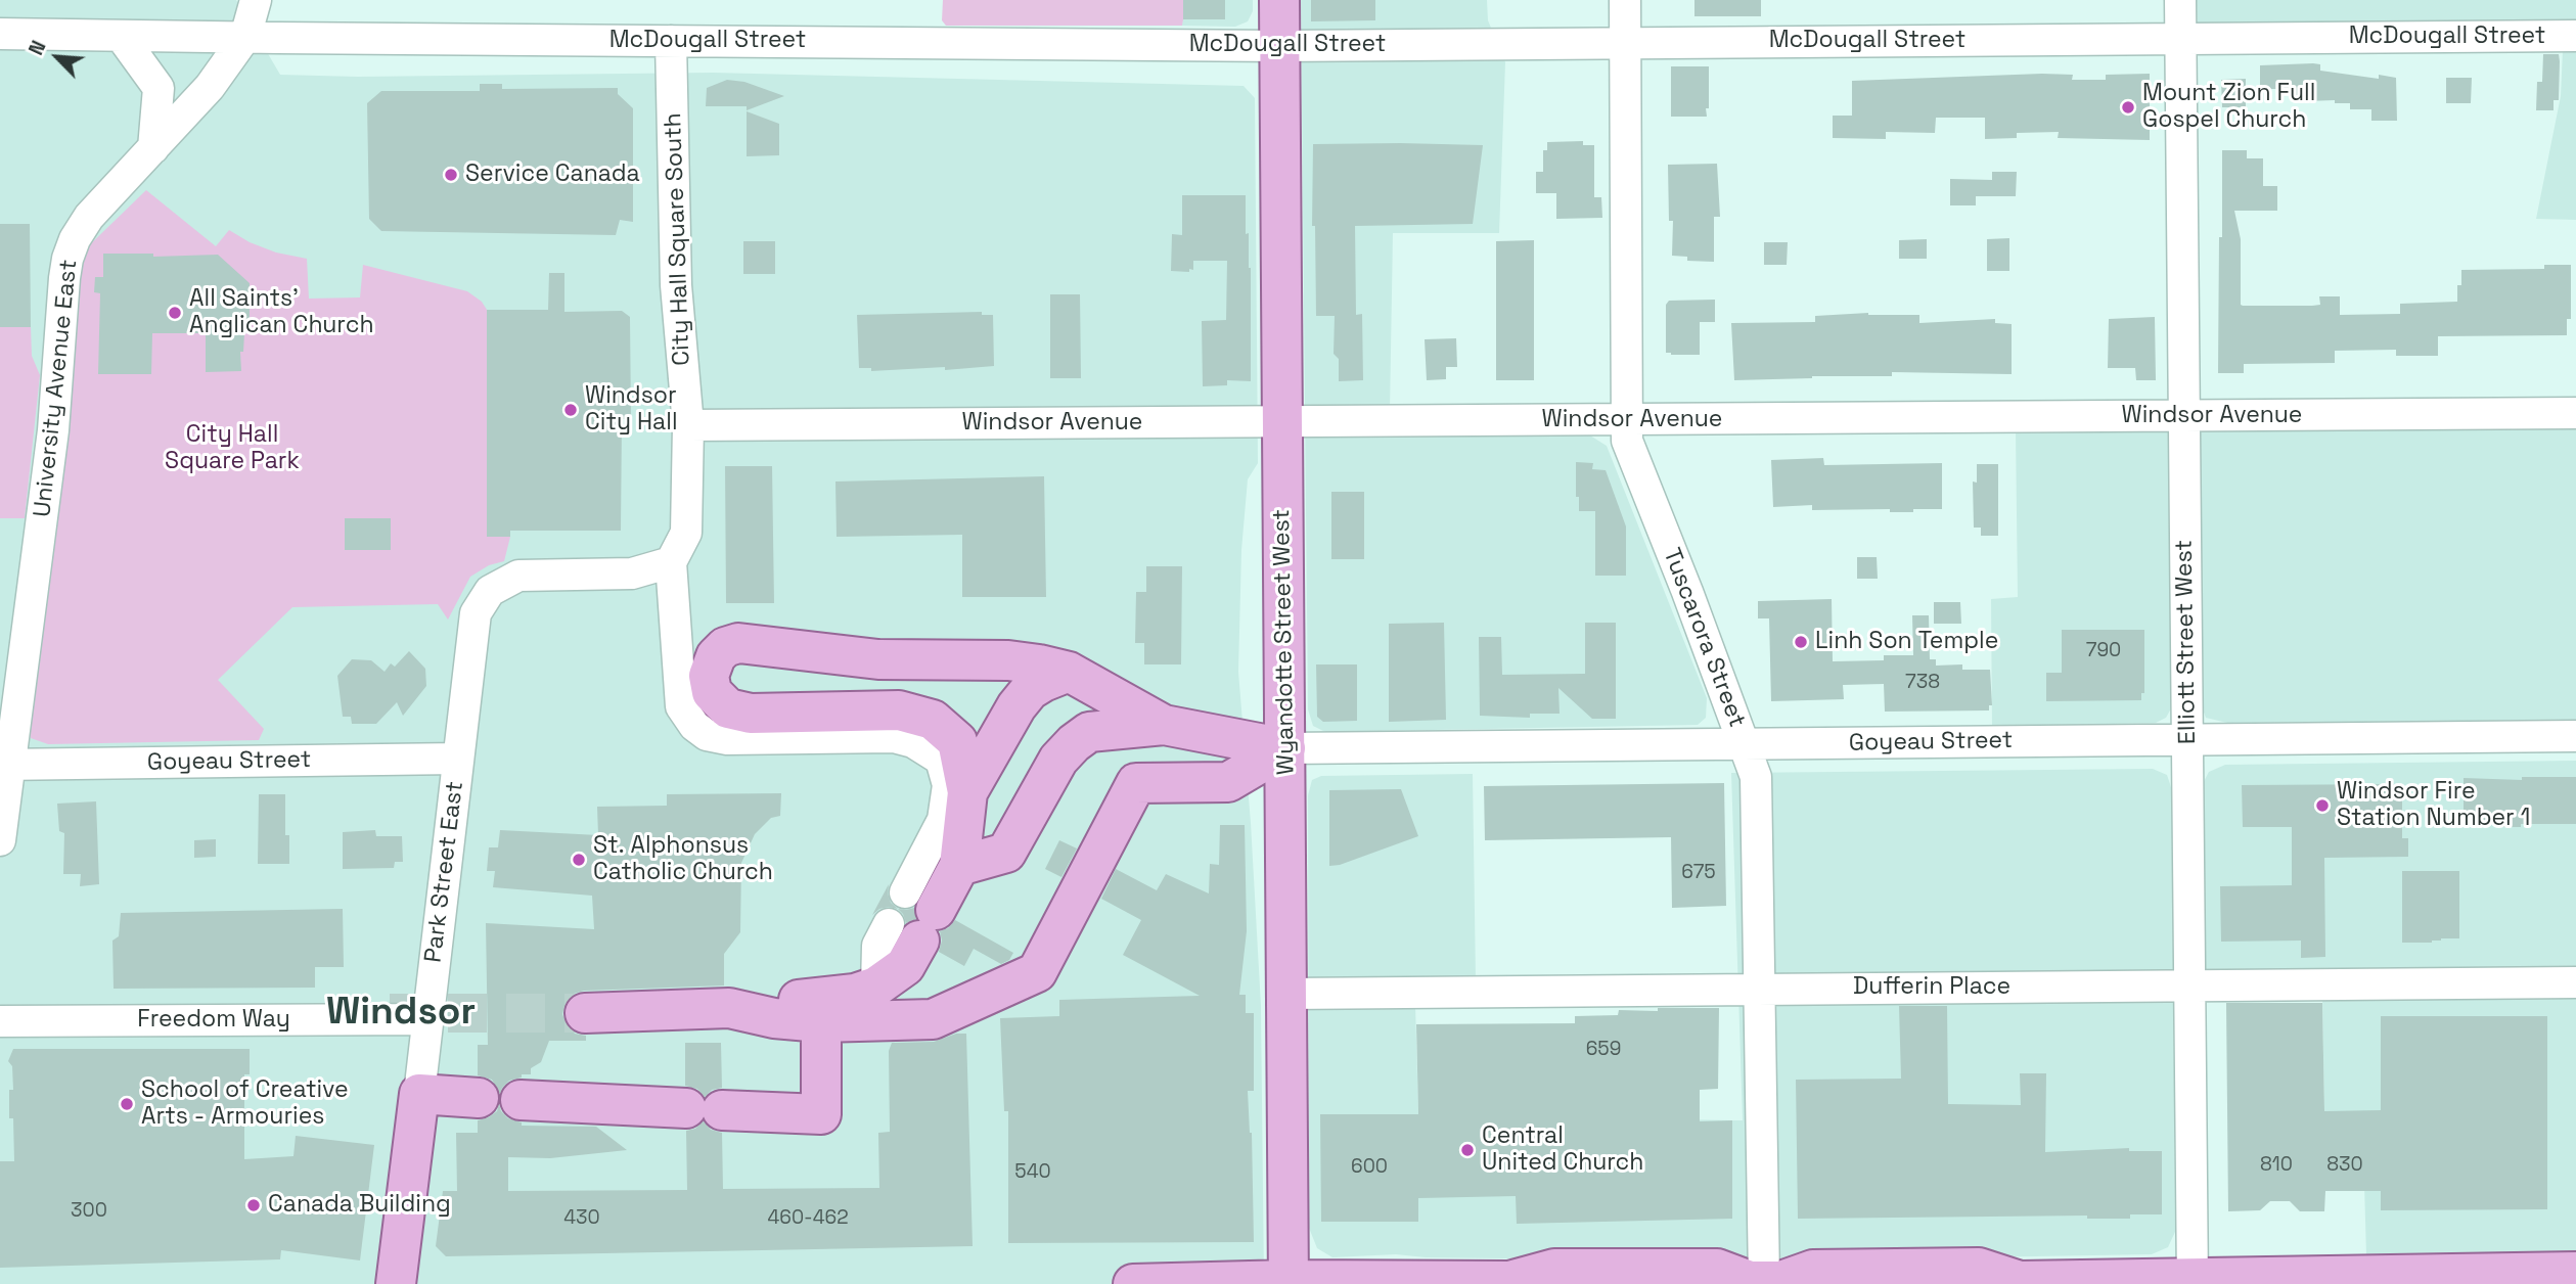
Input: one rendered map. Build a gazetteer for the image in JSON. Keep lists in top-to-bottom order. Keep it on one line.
{"streets":{"main road":["Wyandotte Street West","Park Street East"],"street":["McDougall Street","City Hall Square South","University Avenue East","Windsor Avenue","Tuscarora Street","Elliott Street West","Goyeau Street","Dufferin Place","Freedom Way"]},"crossings":[["McDougall Street","City Hall Square South"],["McDougall Street","University Avenue East"],["McDougall Street","Tuscarora Street"],["McDougall Street","Wyandotte Street West"],["McDougall Street","Elliott Street West"],["City Hall Square South","Windsor Avenue"],["City Hall Square South","Park Street East"],["University Avenue East","Goyeau Street"],["Windsor Avenue","Tuscarora Street"],["Windsor Avenue","Wyandotte Street West"],["Windsor Avenue","Elliott Street West"],["Tuscarora Street","Goyeau Street"],["Tuscarora Street","Dufferin Place"],["Wyandotte Street West","Goyeau Street"],["Wyandotte Street West","Dufferin Place"],["Elliott Street West","Goyeau Street"],["Elliott Street West","Dufferin Place"],["Goyeau Street","Park Street East"],["Park Street East","Freedom Way"]],"districts":["Windsor"],"parks":["City Hall Square Park"],"places":["Mount Zion Full Gospel Church","Service Canada","All Saints' Anglican Church","Windsor City Hall","Linh Son Temple","Windsor Fire Station Number 1","St. Alphonsus Catholic Church","School of Creative Arts - Armouries","Central United Church","Canada Building"],"house_numbers":["790","738","675","659","810","830","600","540","300","430","460-462"],"north":"top left"}
